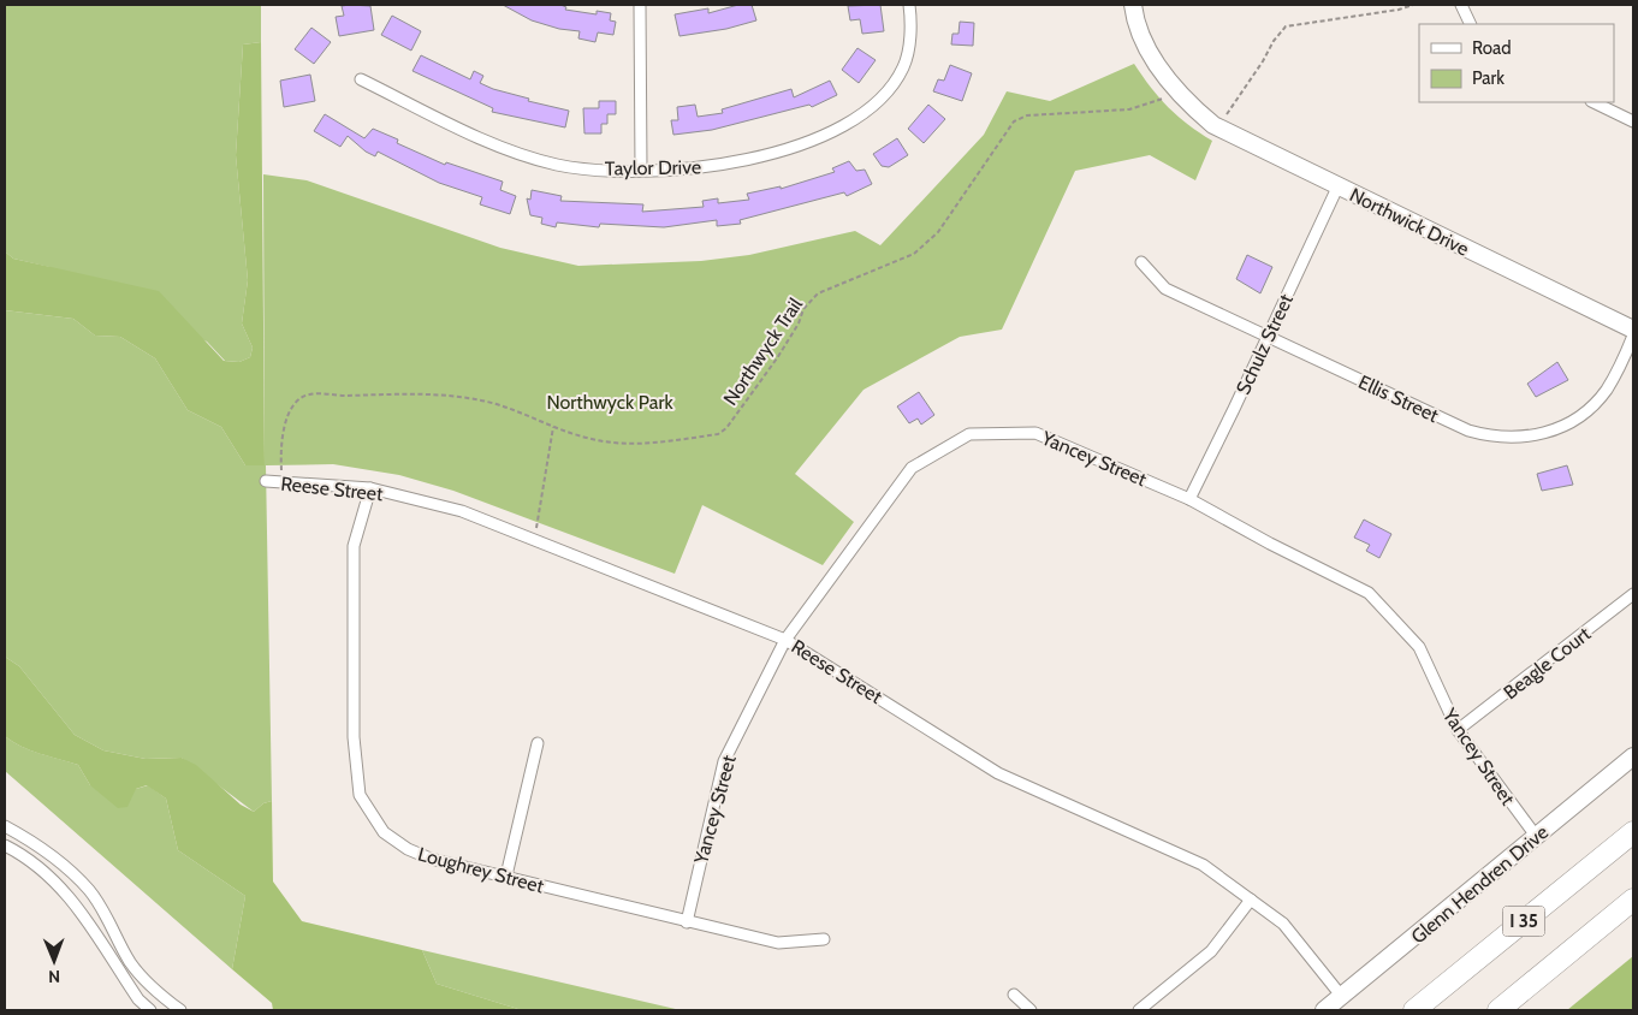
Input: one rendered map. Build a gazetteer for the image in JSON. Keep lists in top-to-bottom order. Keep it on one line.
{"streets":{"highway":["I 35"],"street":["Taylor Drive","Northwick Drive","Schulz Street","Ellis Street","Yancey Street","Reese Street","Beagle Court","Loughrey Street","Glenn Hendren Drive"],"path":["Northwyck Trail"]},"crossings":[["Northwick Drive","Schulz Street"],["Schulz Street","Ellis Street"],["Schulz Street","Yancey Street"],["Northwyck Trail","Reese Street"],["Yancey Street","Reese Street"],["Yancey Street","Beagle Court"],["Yancey Street","Loughrey Street"],["Yancey Street","Glenn Hendren Drive"],["Reese Street","Loughrey Street"],["Reese Street","Glenn Hendren Drive"]],"parks":["Northwyck Park"],"legend":["Road","Park"],"north":"bottom"}
